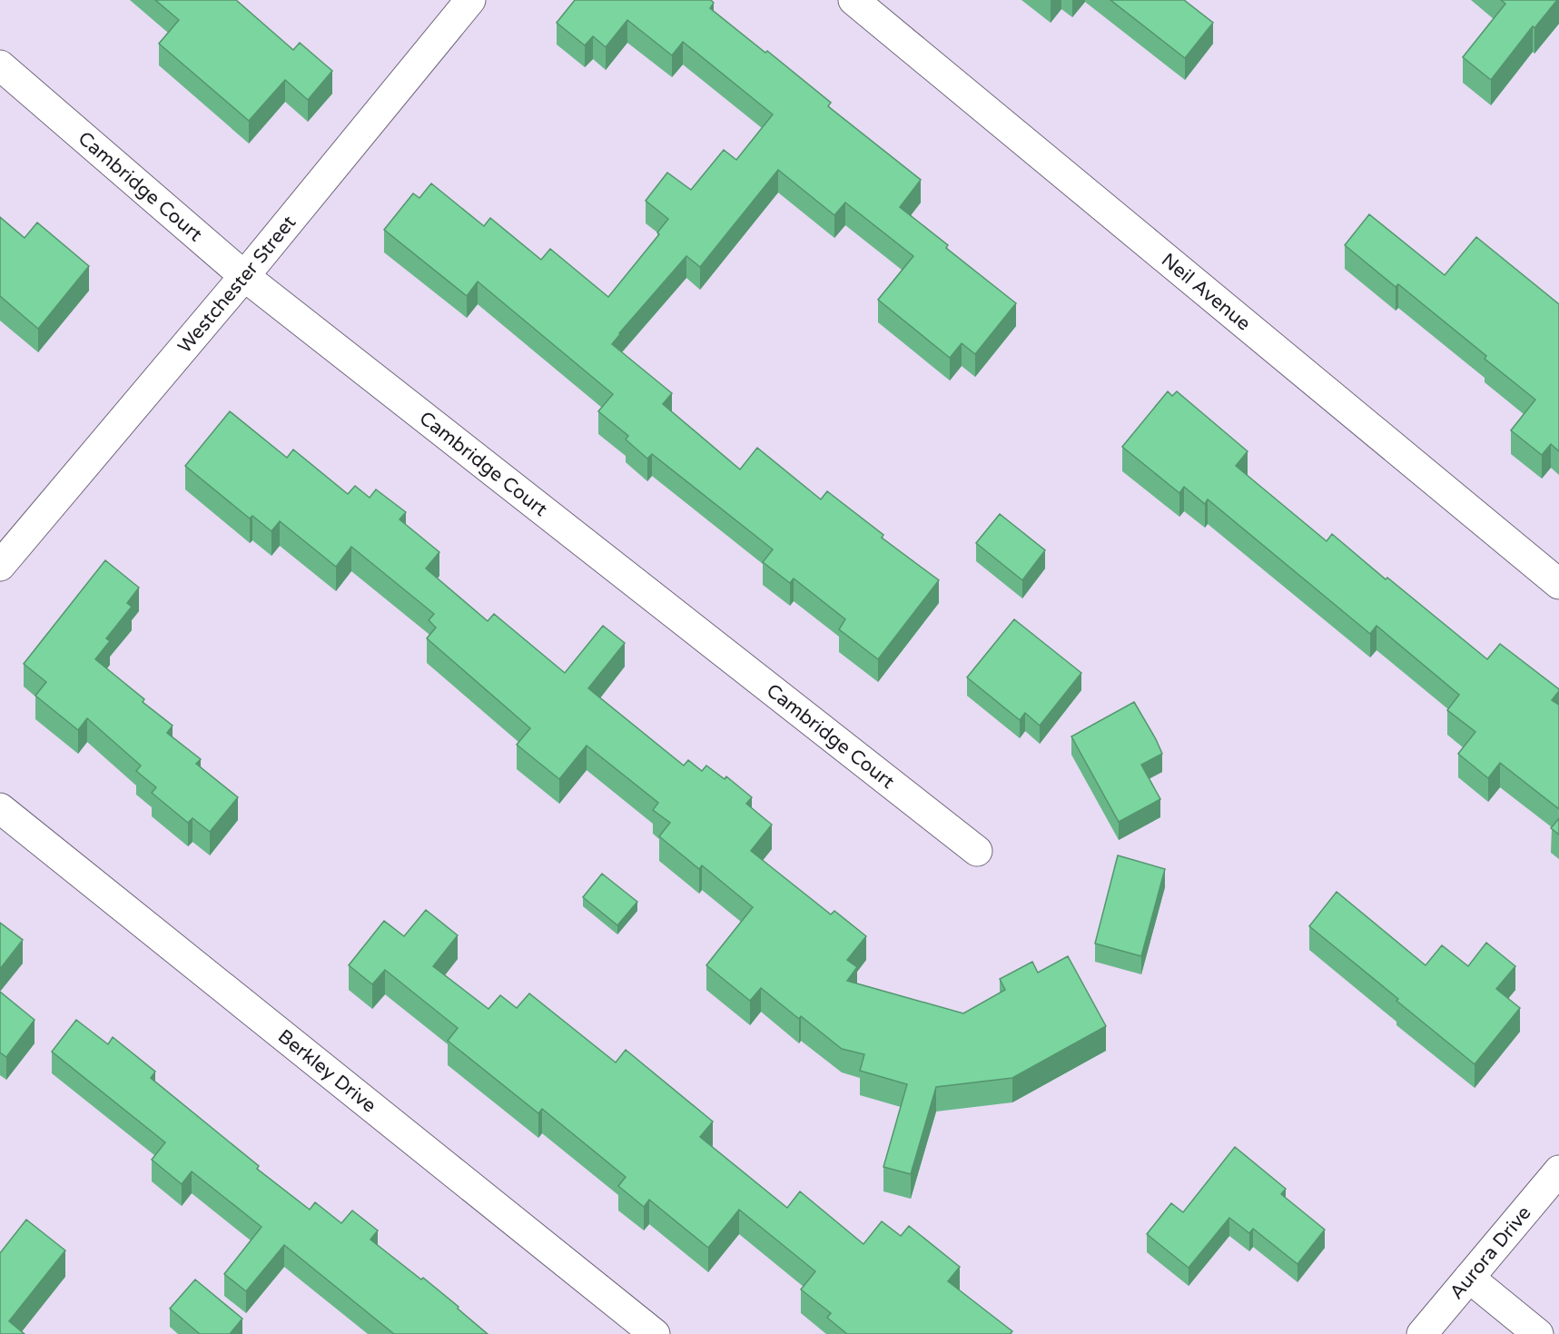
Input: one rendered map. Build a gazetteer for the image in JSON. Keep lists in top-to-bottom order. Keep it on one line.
{"streets":{"street":["Cambridge Court","Westchester Street","Neil Avenue","Berkley Drive","Aurora Drive"]},"crossings":[["Cambridge Court","Westchester Street"]]}
